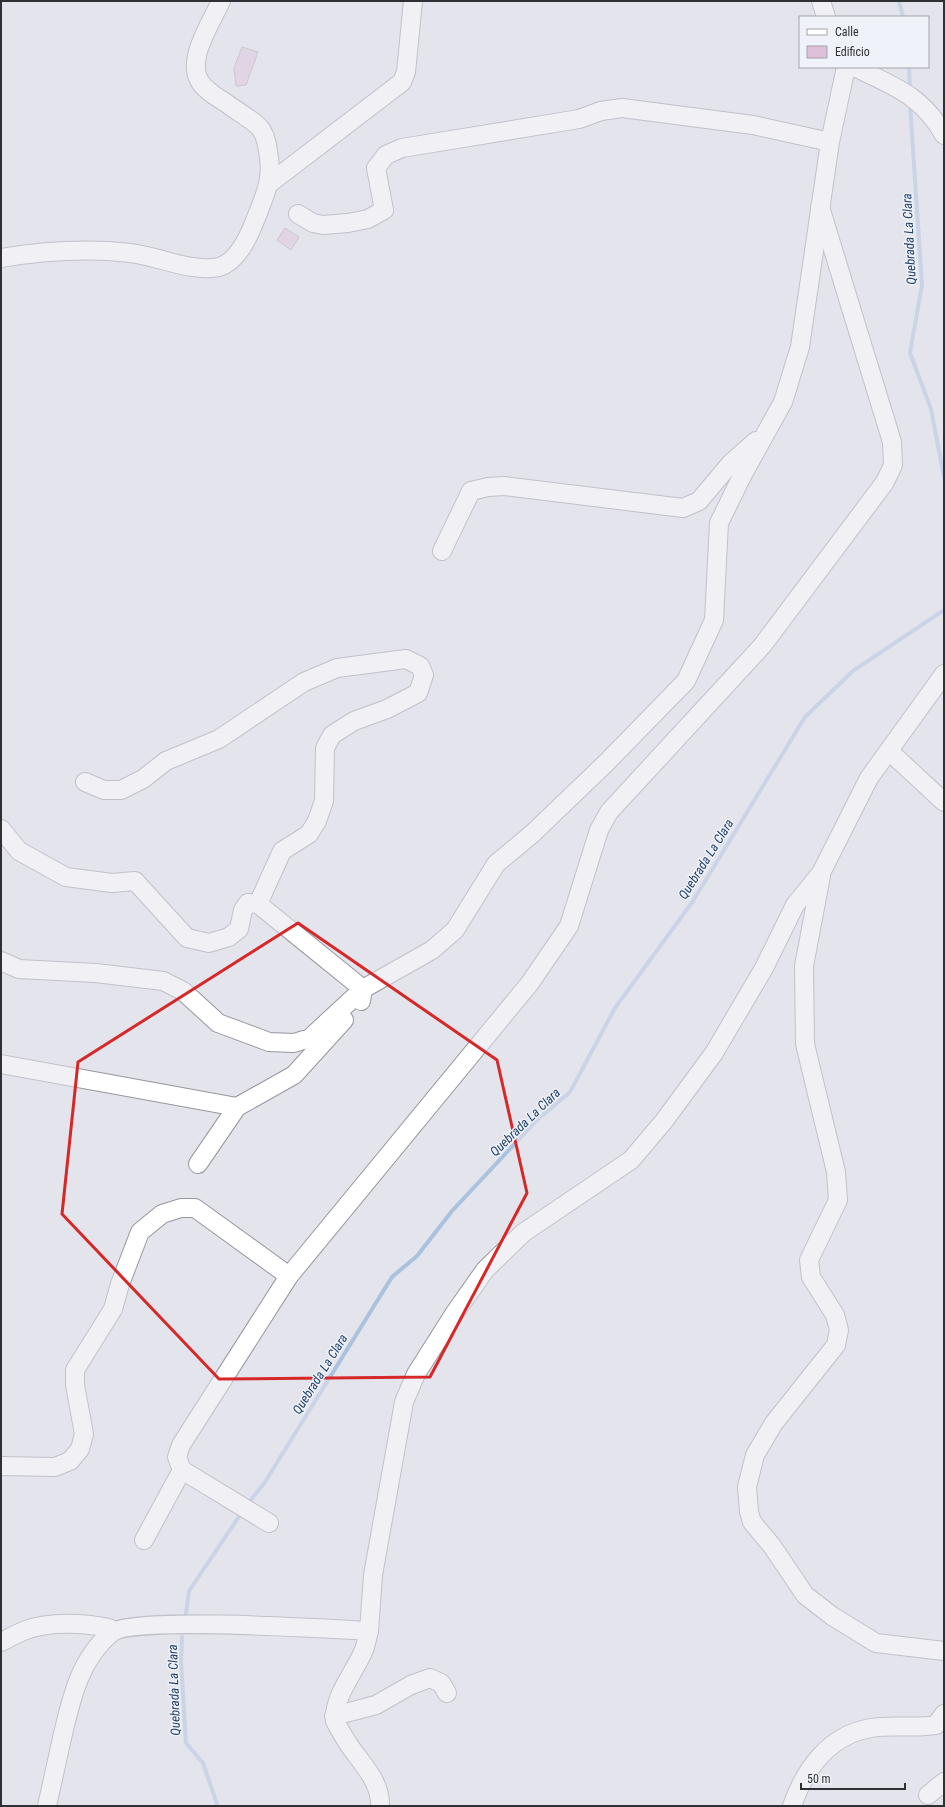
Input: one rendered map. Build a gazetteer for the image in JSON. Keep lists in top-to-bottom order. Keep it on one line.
{"water":["Quebrada La Clara"],"legend":["Calle","Edificio"],"scale_bar":"50 m"}
